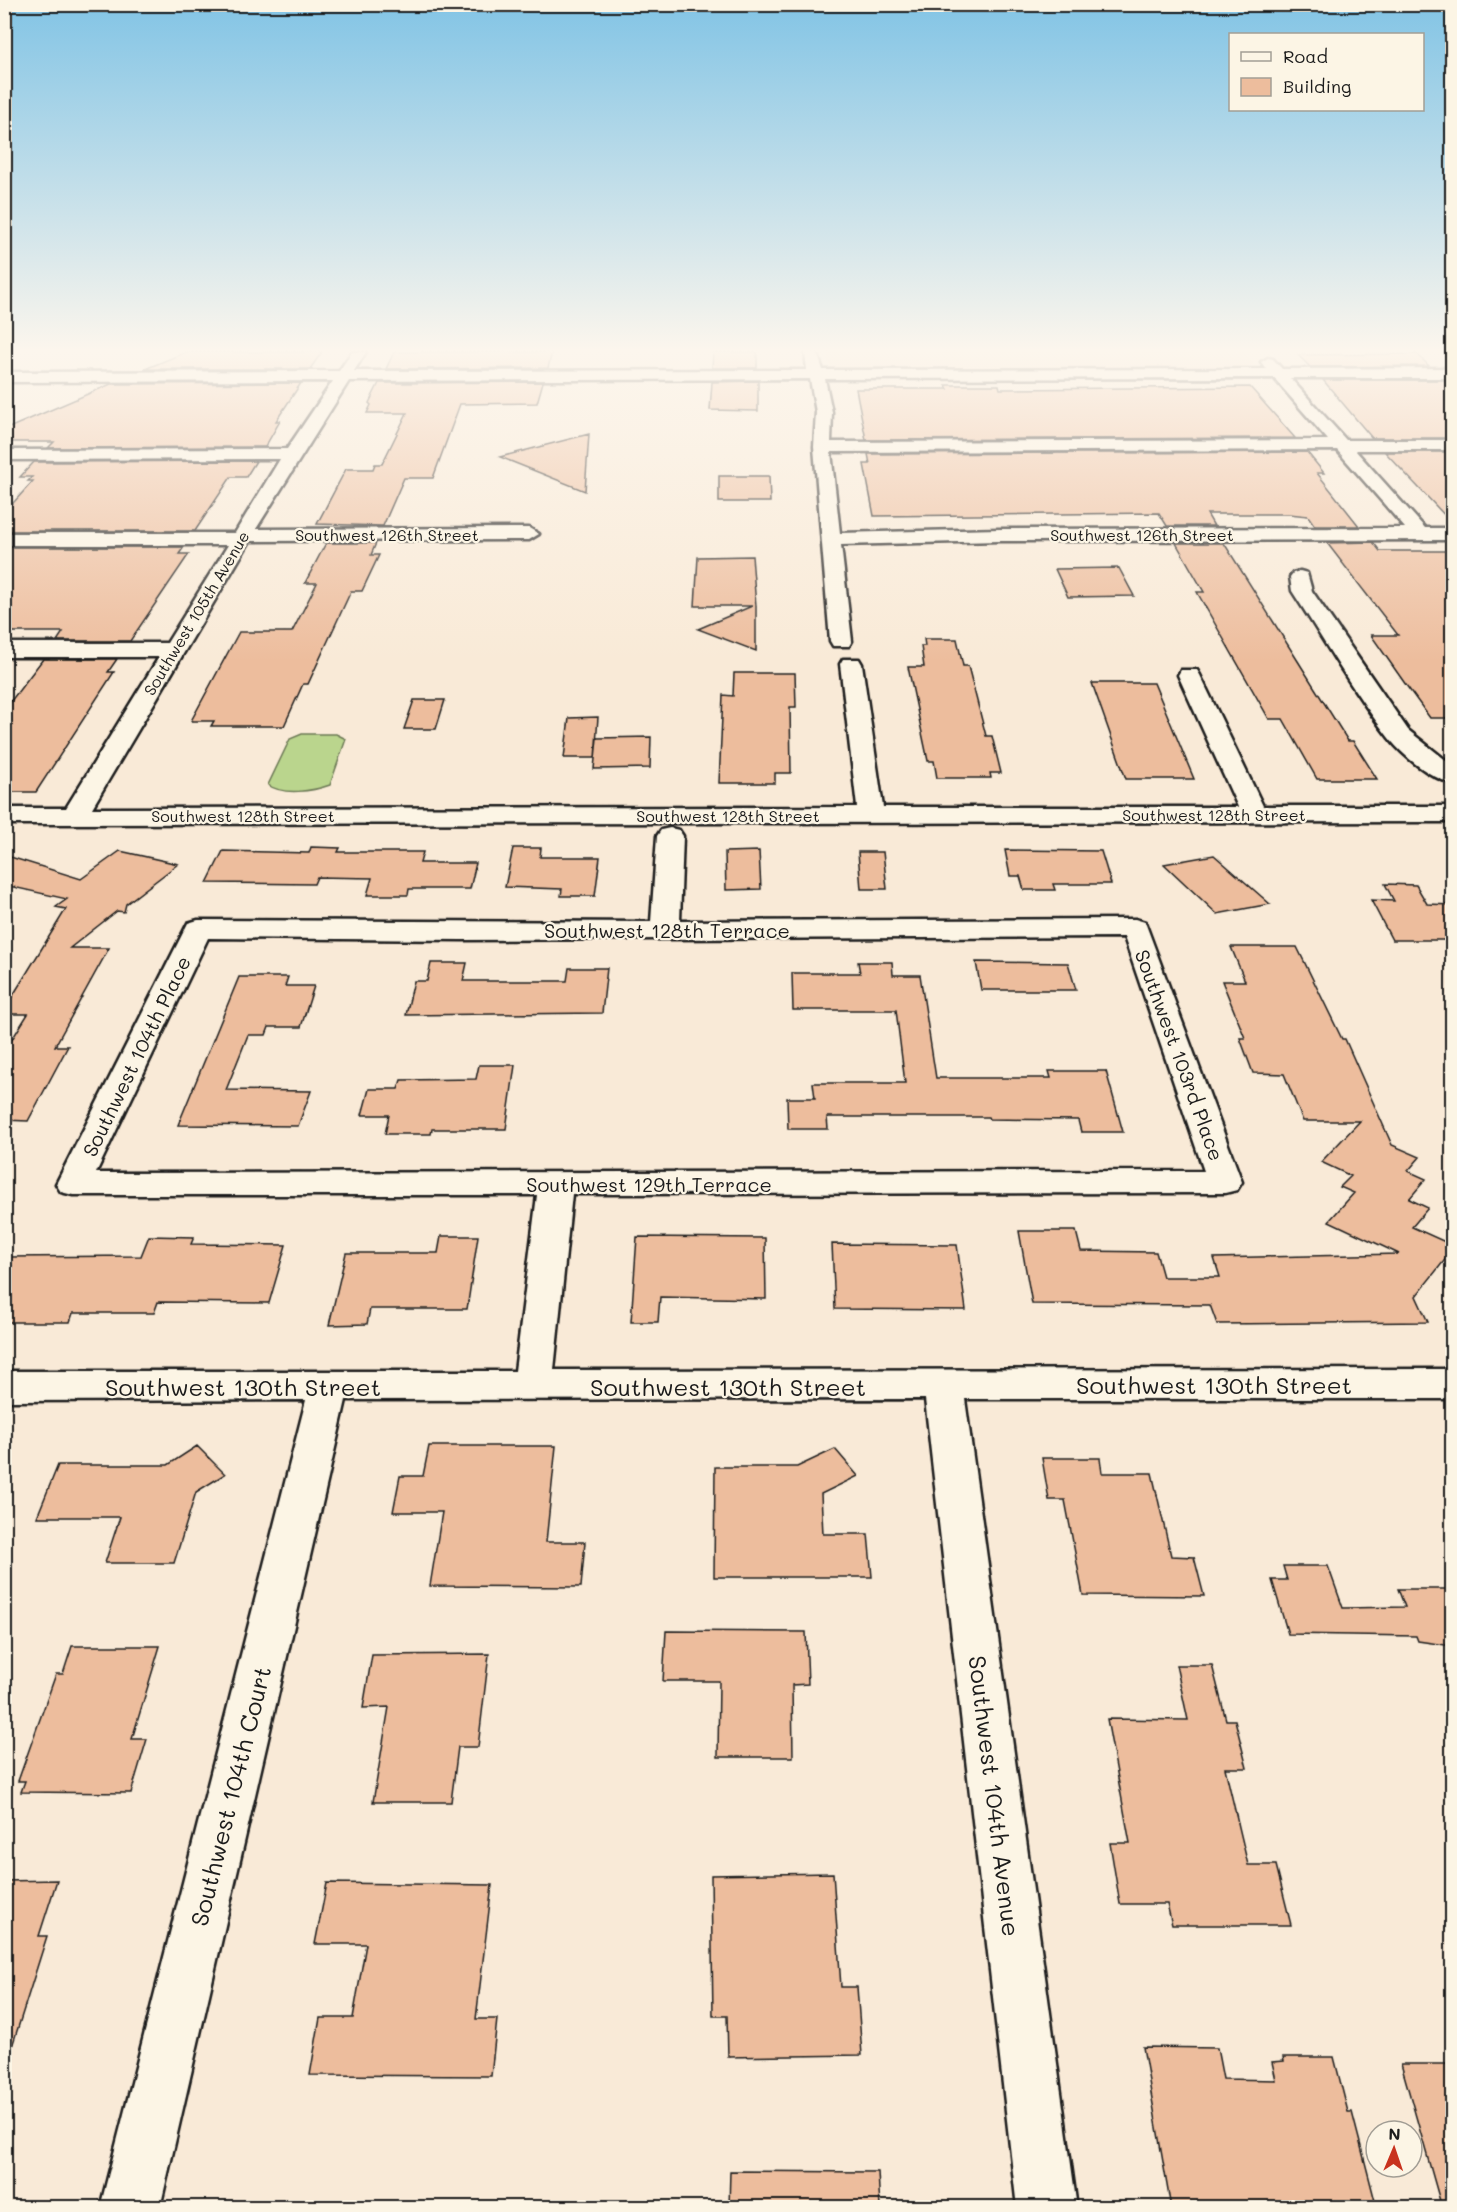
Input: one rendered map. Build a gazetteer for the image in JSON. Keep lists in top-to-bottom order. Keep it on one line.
{"streets":{"street":["Southwest 126th Street","Southwest 105th Avenue","Southwest 128th Street","Southwest 128th Terrace","Southwest 103rd Place","Southwest 104th Place","Southwest 129th Terrace","Southwest 130th Street","Southwest 104th Court","Southwest 104th Avenue"]},"crossings":[["Southwest 126th Street","Southwest 105th Avenue"],["Southwest 105th Avenue","Southwest 128th Street"],["Southwest 128th Terrace","Southwest 103rd Place"],["Southwest 128th Terrace","Southwest 104th Place"],["Southwest 103rd Place","Southwest 129th Terrace"],["Southwest 104th Place","Southwest 129th Terrace"],["Southwest 130th Street","Southwest 104th Court"],["Southwest 130th Street","Southwest 104th Avenue"]],"legend":["Road","Building"],"north":"top"}
